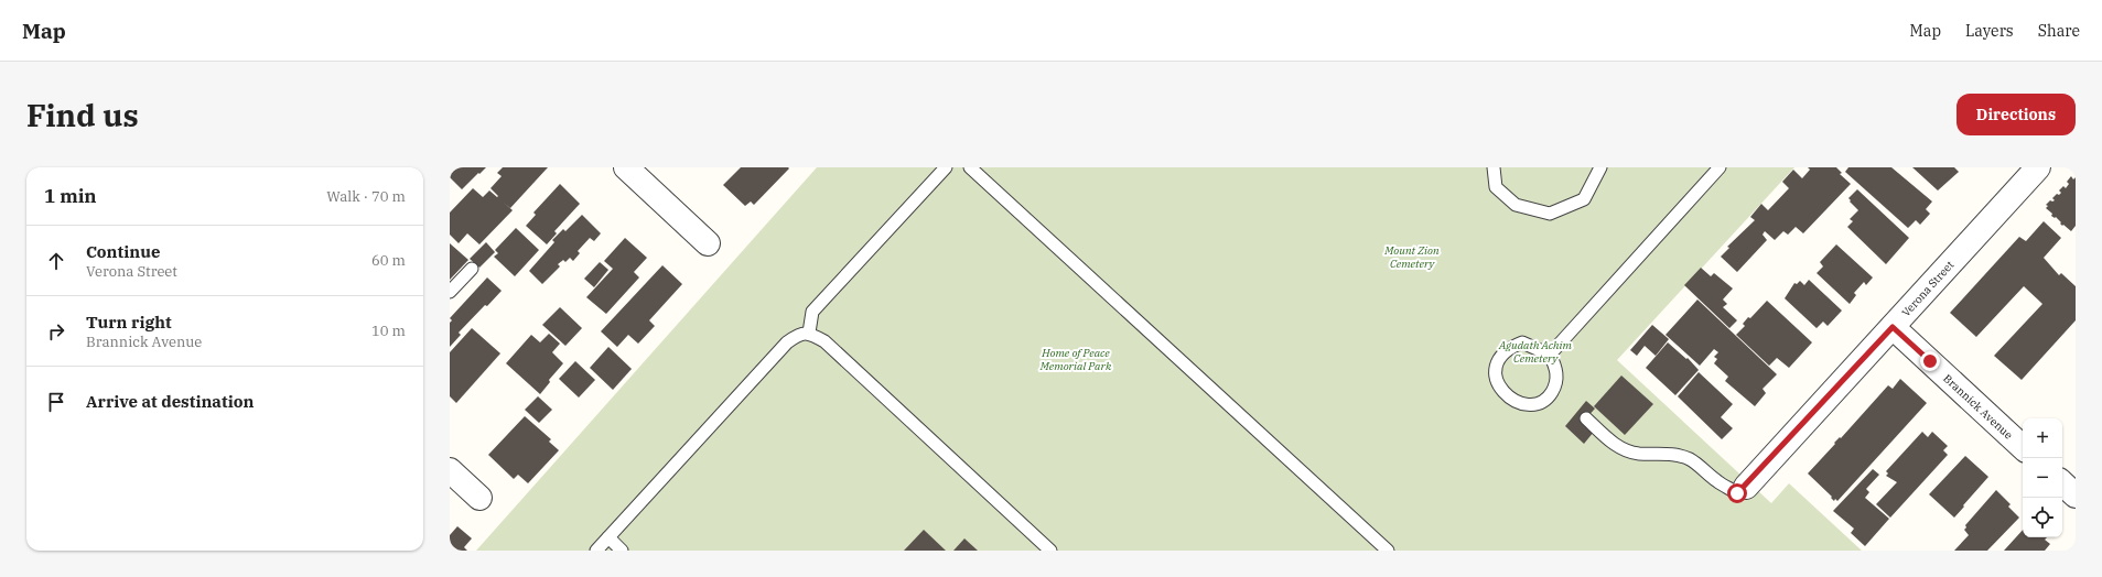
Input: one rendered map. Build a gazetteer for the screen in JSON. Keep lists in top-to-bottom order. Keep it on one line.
{"streets":{"street":["Verona Street","Brannick Avenue"]},"crossings":[["Verona Street","Brannick Avenue"]],"parks":["Mount Zion Cemetery","Agudath Achim Cemetery","Home of Peace Memorial Park"],"page":{"header":"Map","nav":["Map","Layers","Share"],"buttons":"Directions","title":"Find us","heading":["1 min","Walk · 70 m"],"list":[["Continue","Verona Street","60 m"],["Turn right","Brannick Avenue","10 m"],"Arrive at destination"],"map_buttons":["+","−"]}}
